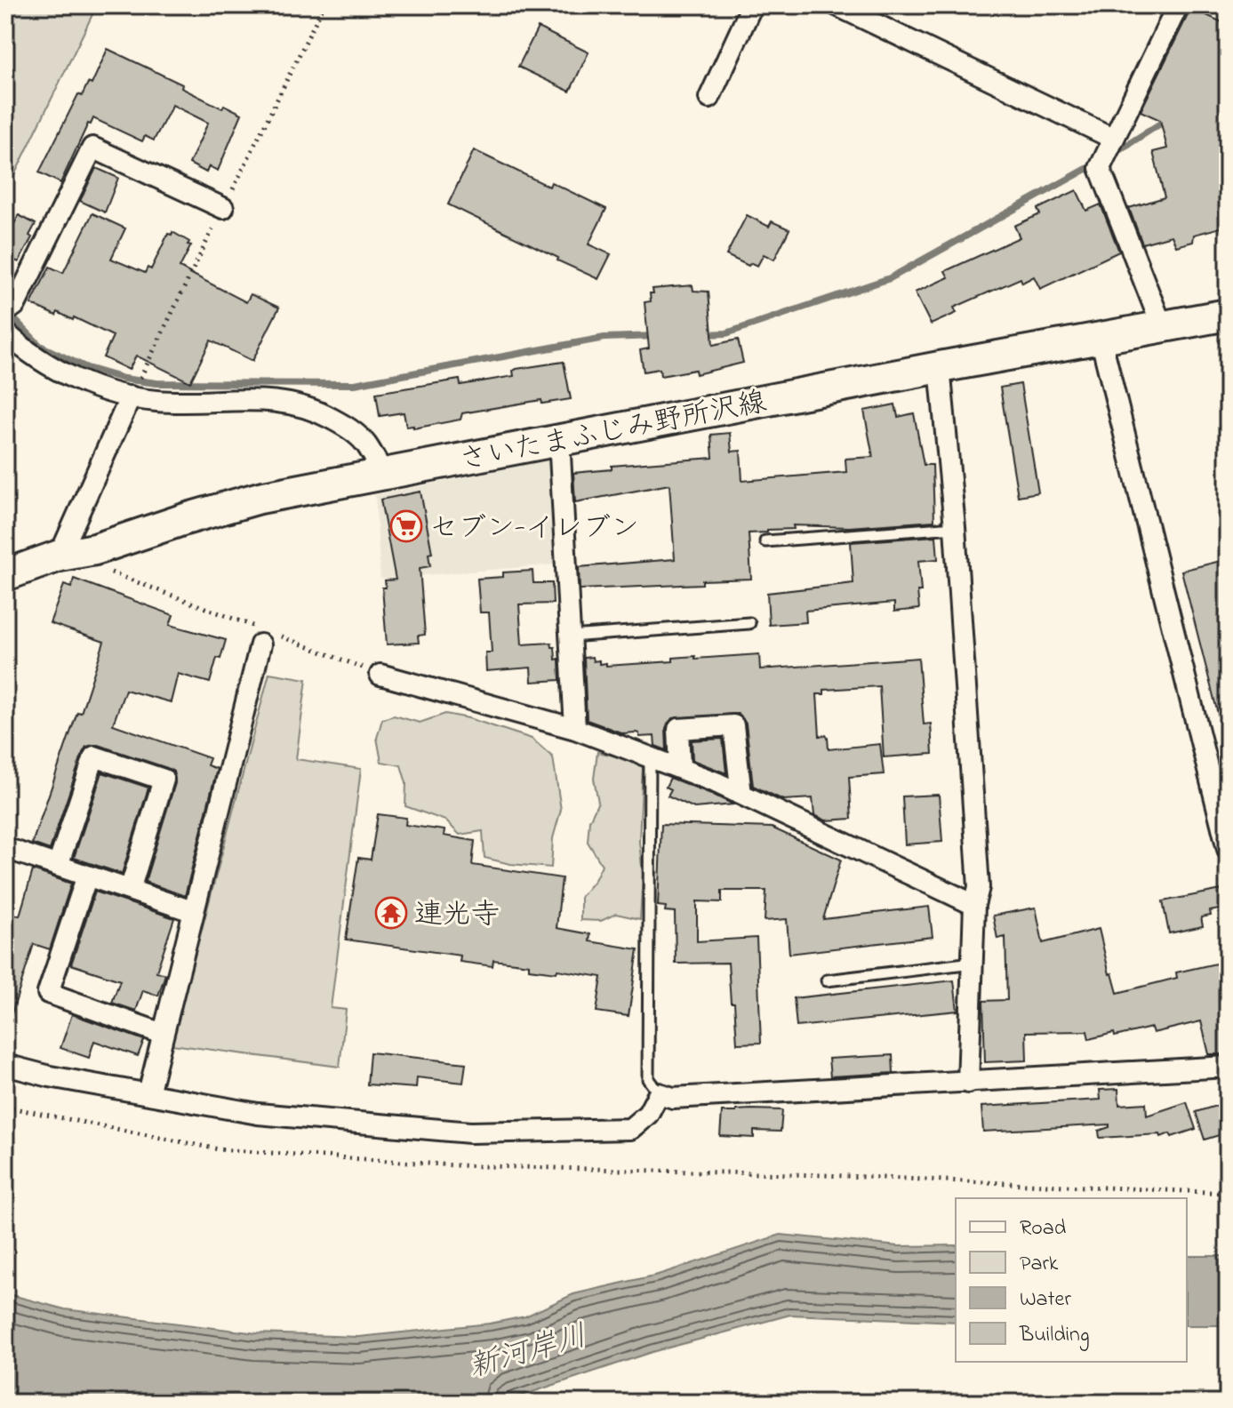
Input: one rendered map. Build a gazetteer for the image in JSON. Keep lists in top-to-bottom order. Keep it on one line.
{"streets":{"main road":["さいたまふじみ野所沢線"]},"water":["新河岸川"],"places":{"supermarket":["セブン-イレブン"],"temple":["連光寺"]},"legend":["Road","Park","Water","Building"]}
